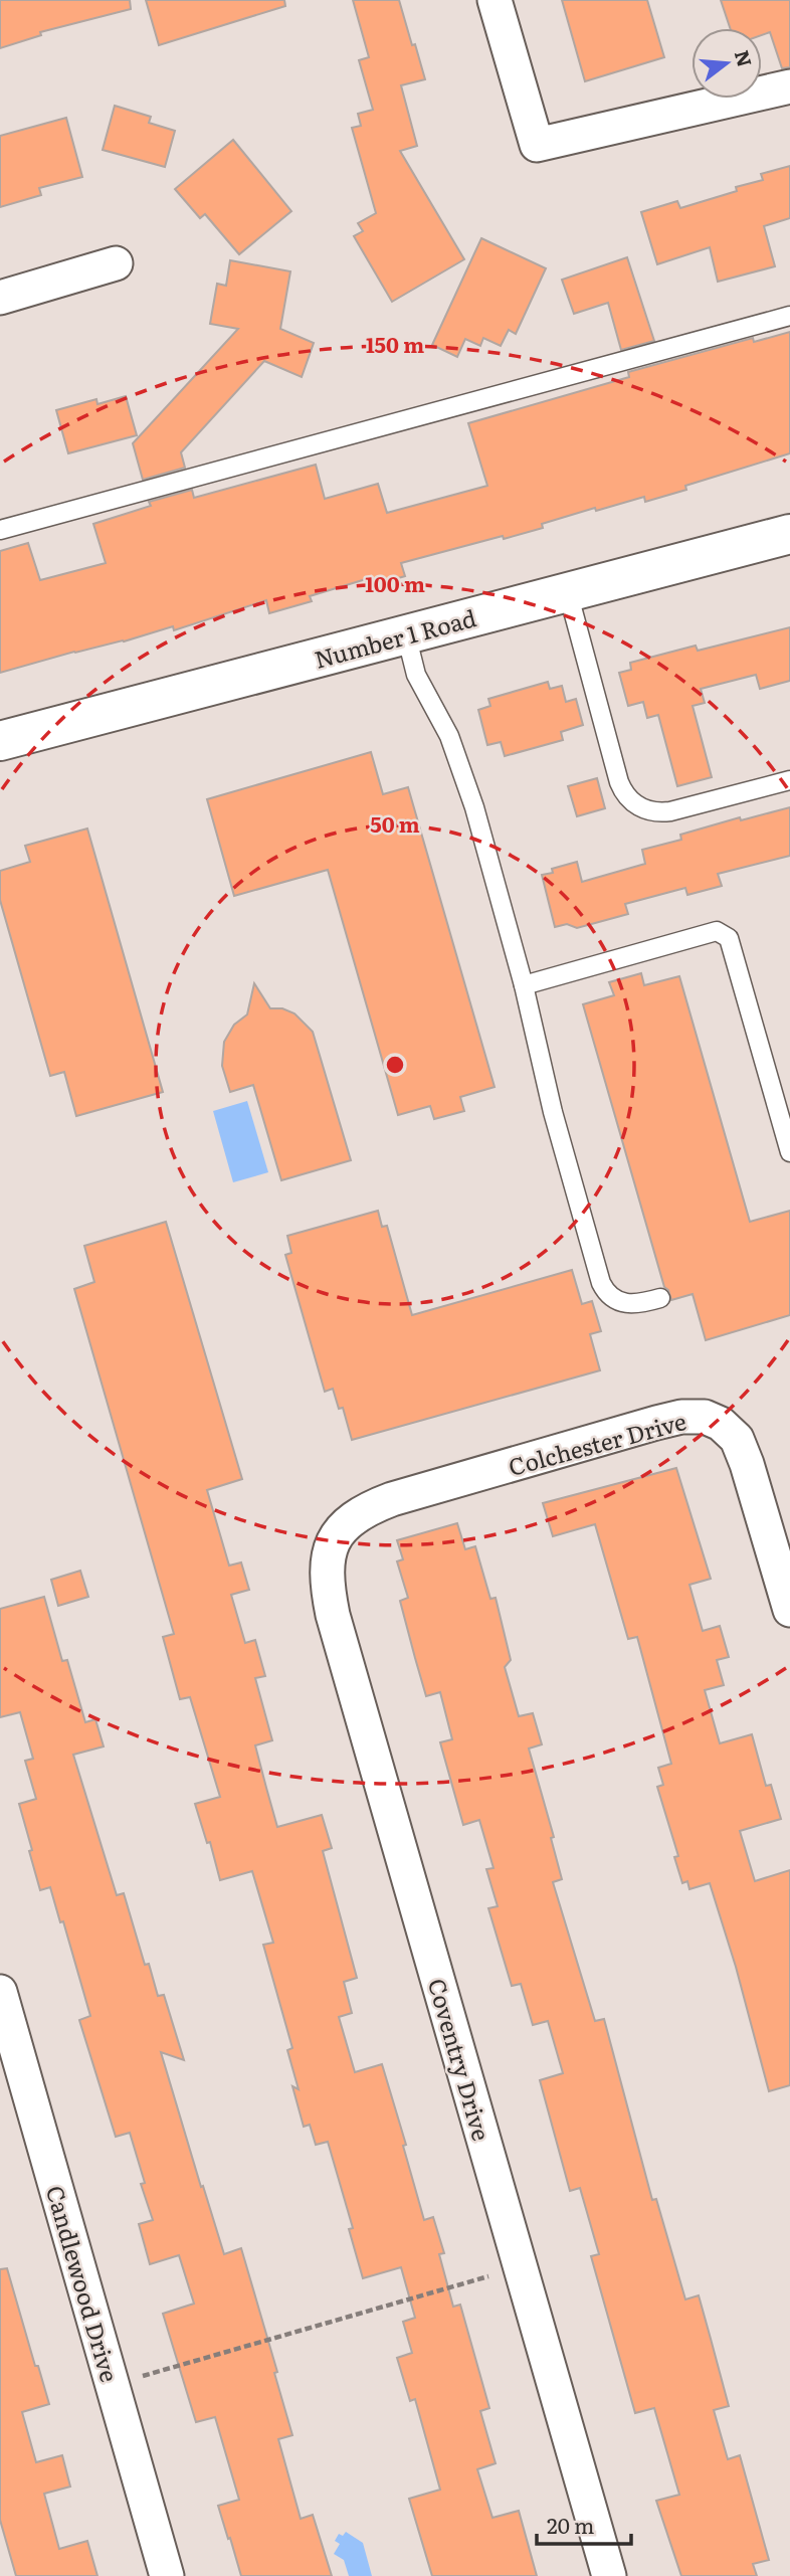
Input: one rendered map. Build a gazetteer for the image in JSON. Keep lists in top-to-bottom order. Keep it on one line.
{"streets":{"main road":["Number 1 Road"],"street":["Colchester Drive","Coventry Drive","Candlewood Drive"]},"crossings":[["Colchester Drive","Coventry Drive"]],"scale_bar":"20 m","north":"right","rings":["150 m","100 m","50 m"]}
